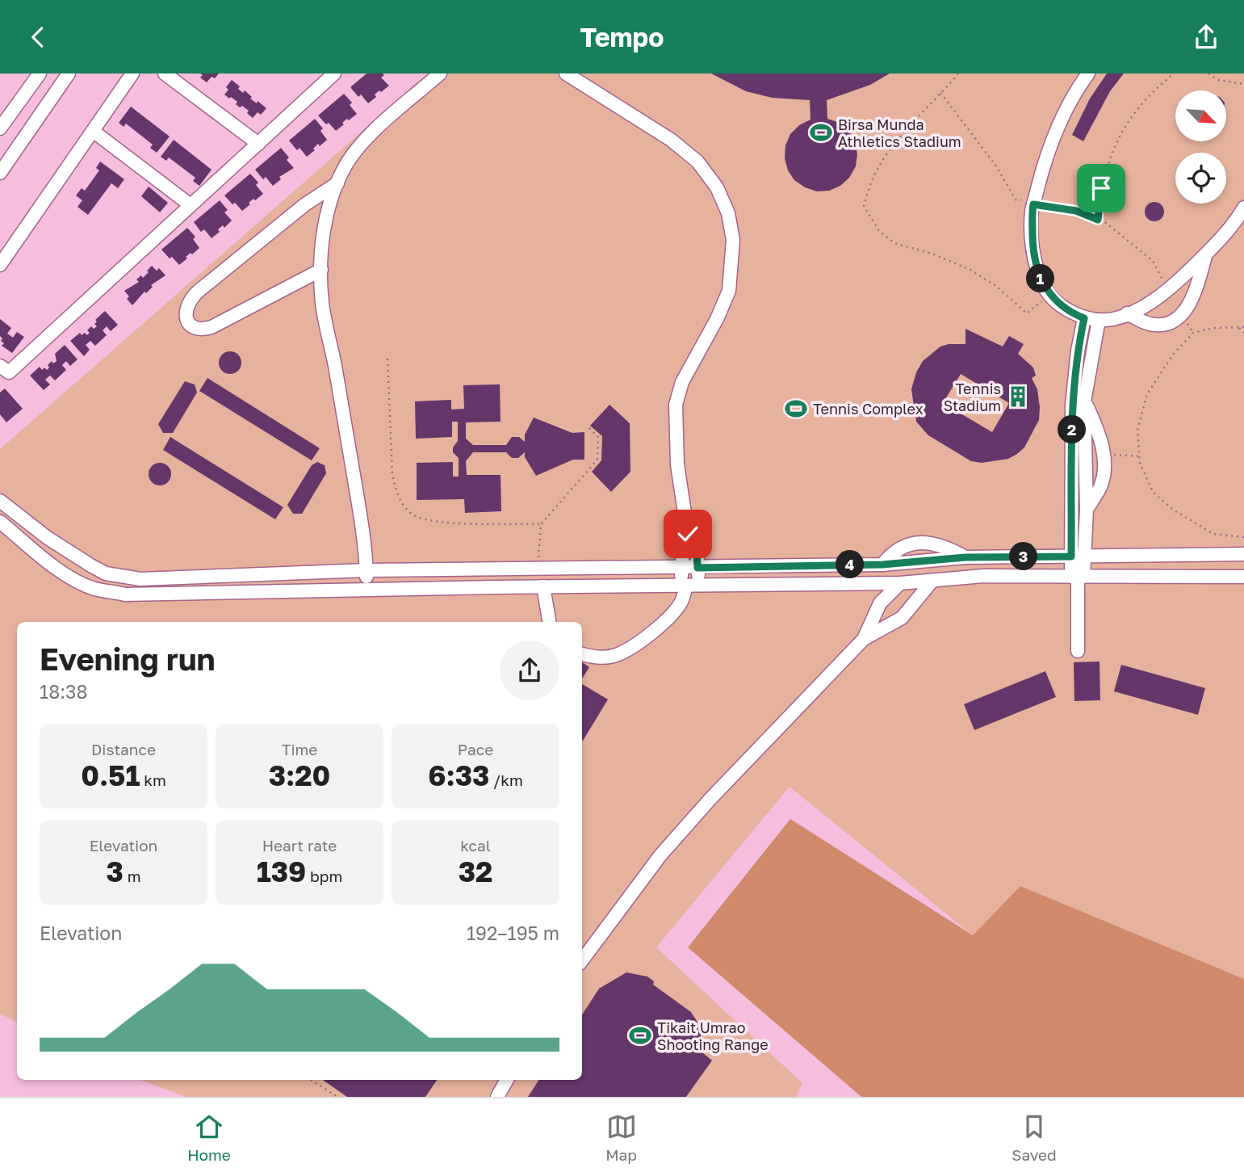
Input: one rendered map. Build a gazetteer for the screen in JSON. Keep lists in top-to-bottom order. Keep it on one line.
{"places":{"sports":["Birsa Munda Athletics Stadium","Tennis Complex","Tikait Umrao Shooting Range"],"building":["Tennis Stadium"]},"north":"bottom right","page":{"header":"Tempo","pins":["1","2","3","4"],"heading":["Evening run","18:38"],"stats":[["Distance","0.51 km"],["Time","3:20"],["Pace","6:33 /km"],["Elevation","3 m"],["Heart rate","139 bpm"],["kcal","32"]],"chart":["Elevation","192–195 m"],"tabs":["Home","Map","Saved"]}}
